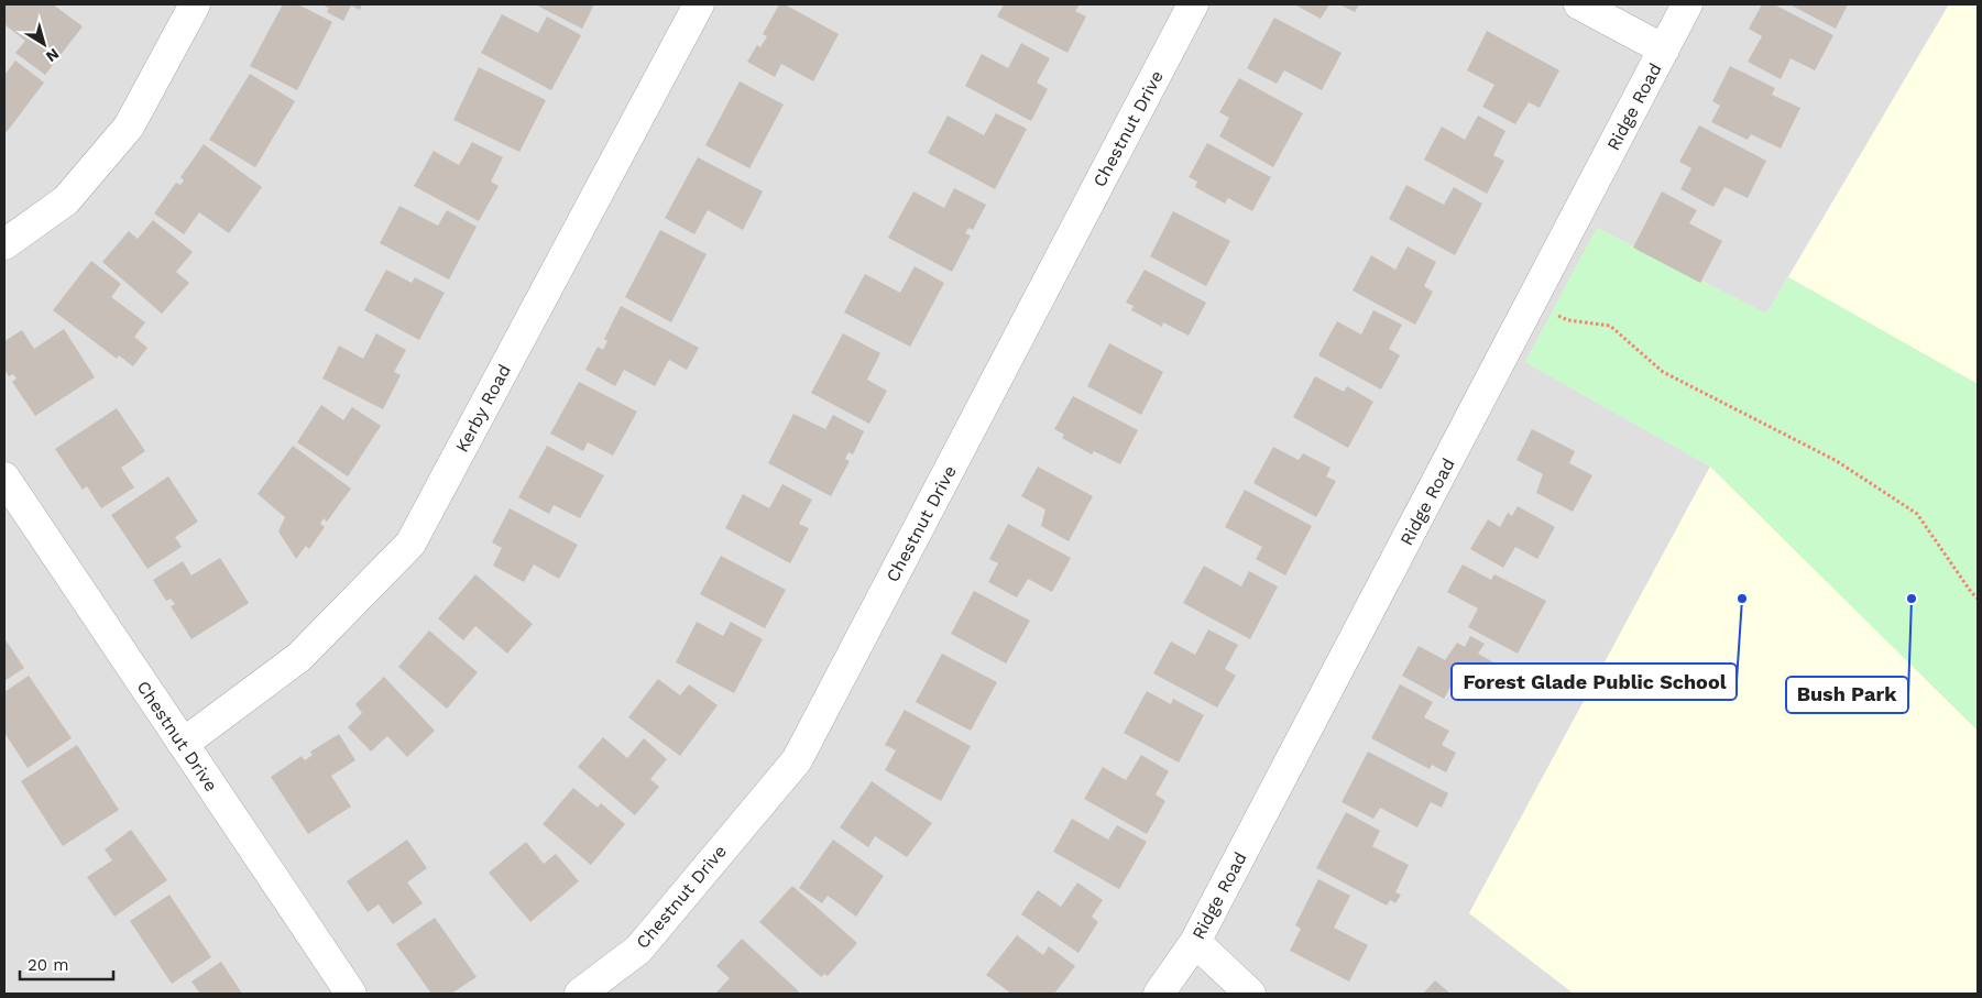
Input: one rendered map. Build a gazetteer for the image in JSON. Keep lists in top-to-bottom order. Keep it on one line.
{"streets":{"street":["Ridge Road","Chestnut Drive","Kerby Road"]},"crossings":[["Chestnut Drive","Kerby Road"]],"places":["Forest Glade Public School","Bush Park"],"scale_bar":"20 m","north":"bottom right"}
